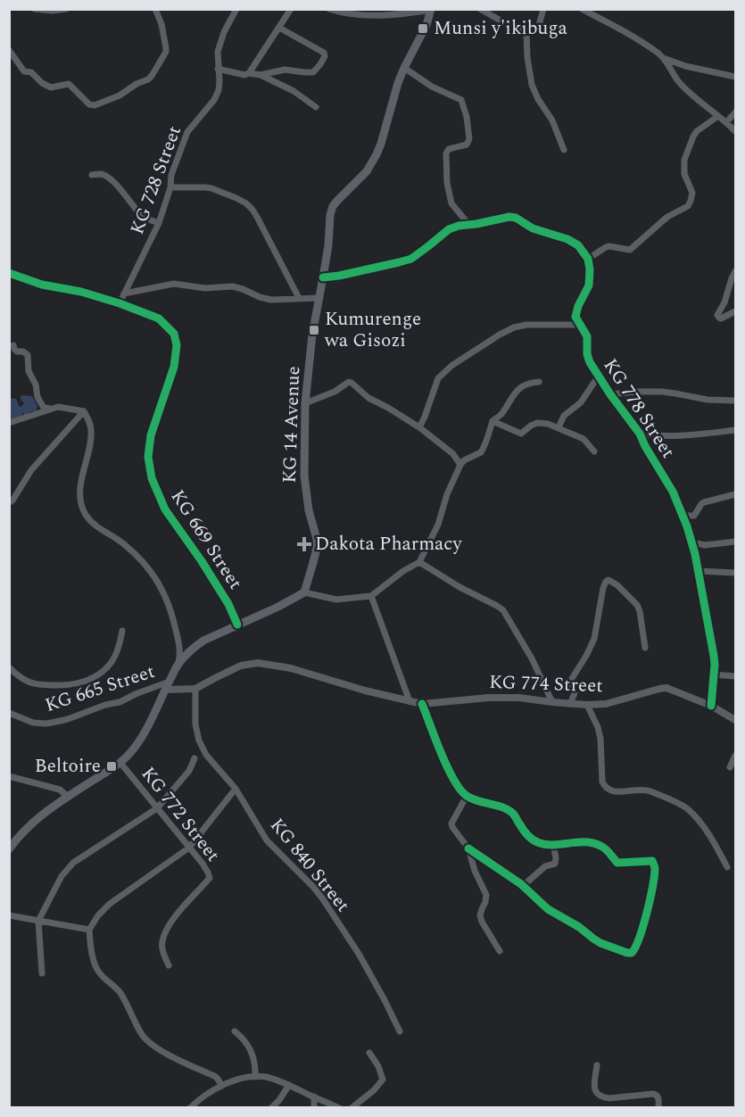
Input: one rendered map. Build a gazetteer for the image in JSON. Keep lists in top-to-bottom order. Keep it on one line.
{"streets":{"main road":["KG 14 Avenue"],"street":["KG 728 Street","KG 778 Street","KG 669 Street","KG 774 Street","KG 665 Street","KG 772 Street","KG 840 Street"]},"crossings":[["KG 728 Street","KG 669 Street"],["KG 778 Street","KG 774 Street"],["KG 774 Street","KG 665 Street"],["KG 774 Street","KG 840 Street"]],"places":{"transit":["Munsi y'ikibuga","Kumurenge wa Gisozi","Beltoire"],"health":["Dakota Pharmacy"]}}
